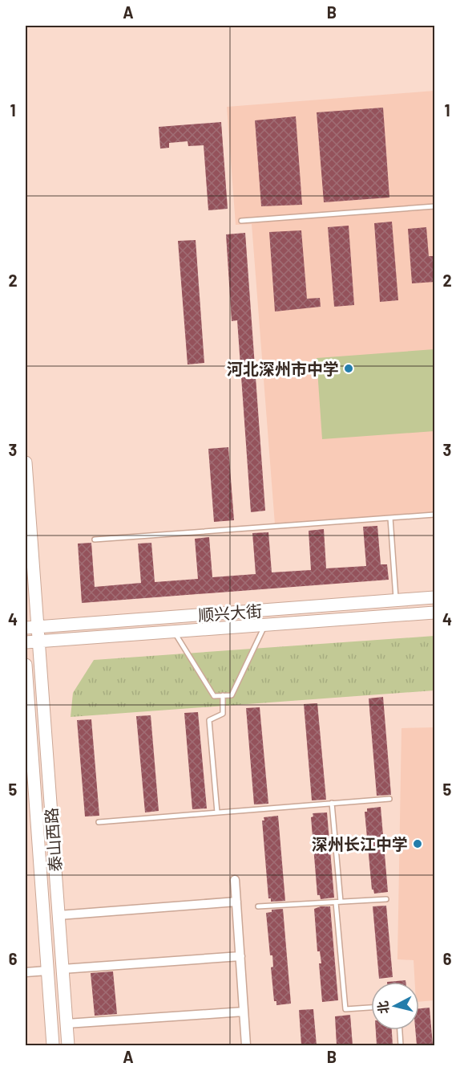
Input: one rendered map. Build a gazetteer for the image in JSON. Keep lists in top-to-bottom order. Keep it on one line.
{"streets":{"main road":["顺兴大街","泰山西路"]},"crossings":[["顺兴大街","泰山西路"]],"places":["河北深州市中学","深州长江中学"],"north":"left","grid":{"columns":["A","B"],"rows":["1","2","3","4","5","6"]}}
